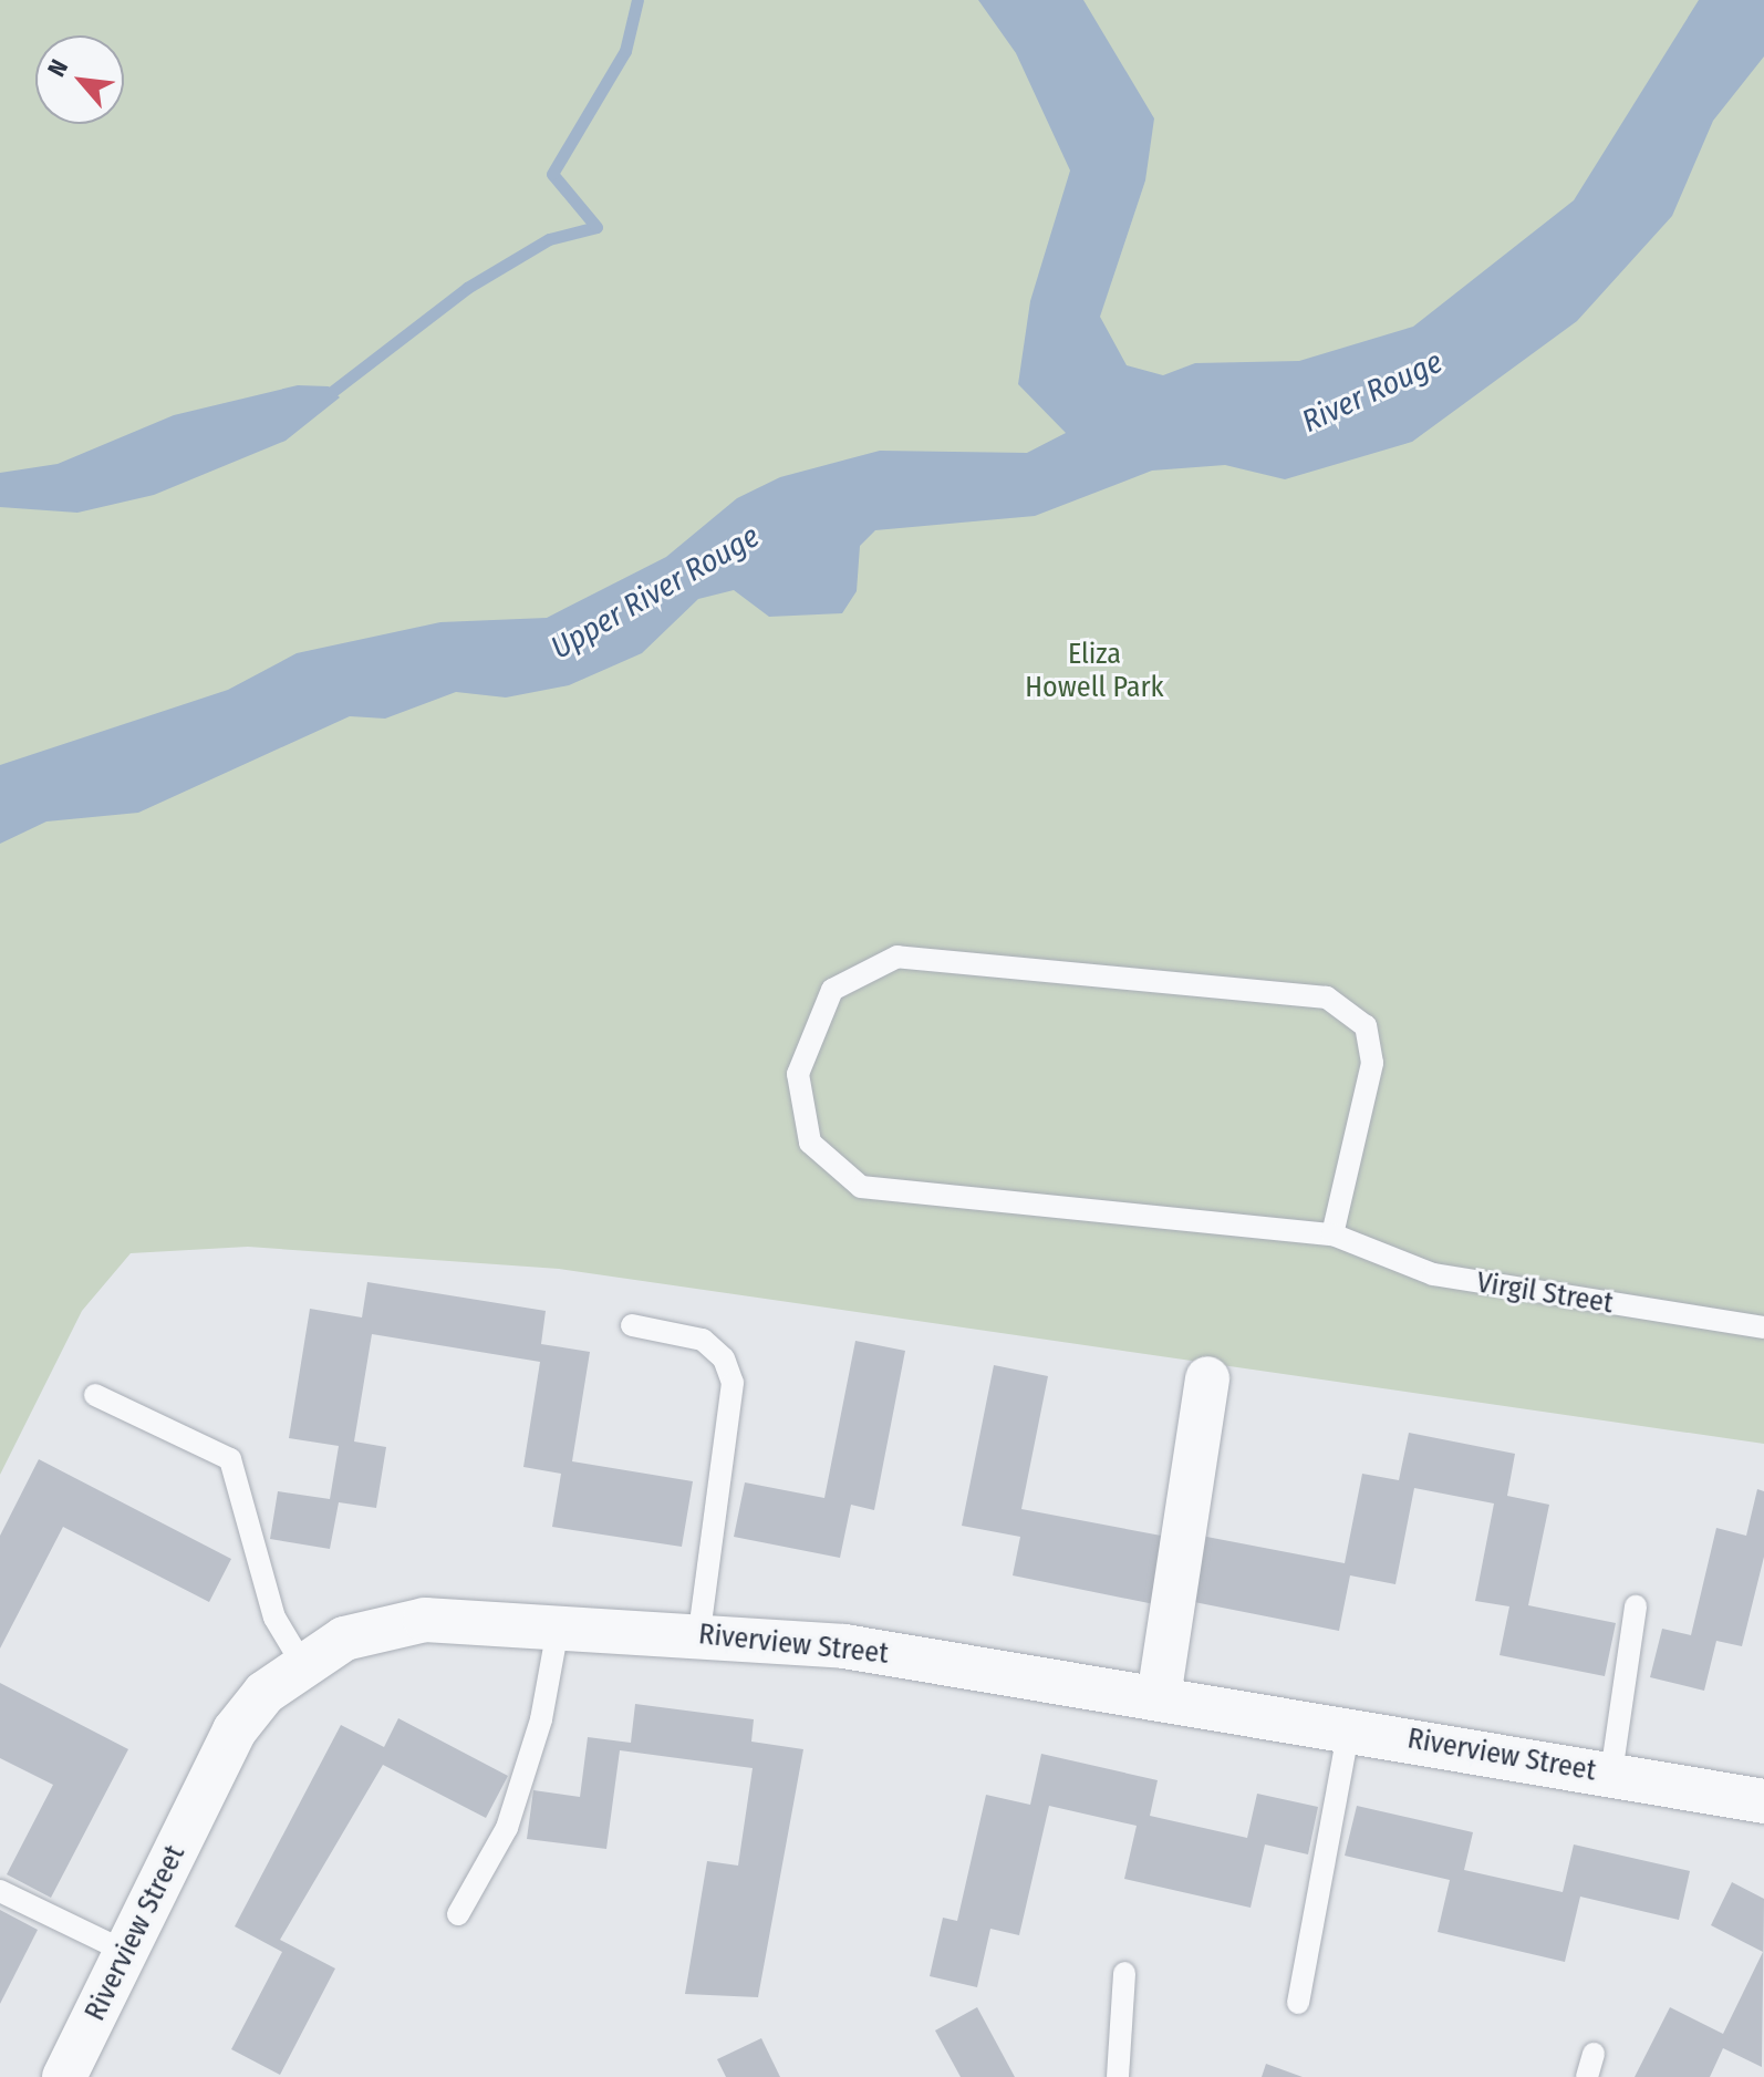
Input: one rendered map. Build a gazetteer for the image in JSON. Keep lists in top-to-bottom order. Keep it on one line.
{"streets":{"street":["Riverview Street"],"lane":["Virgil Street"]},"water":["River Rouge","Upper River Rouge"],"parks":["Eliza Howell Park"],"north":"top left"}
